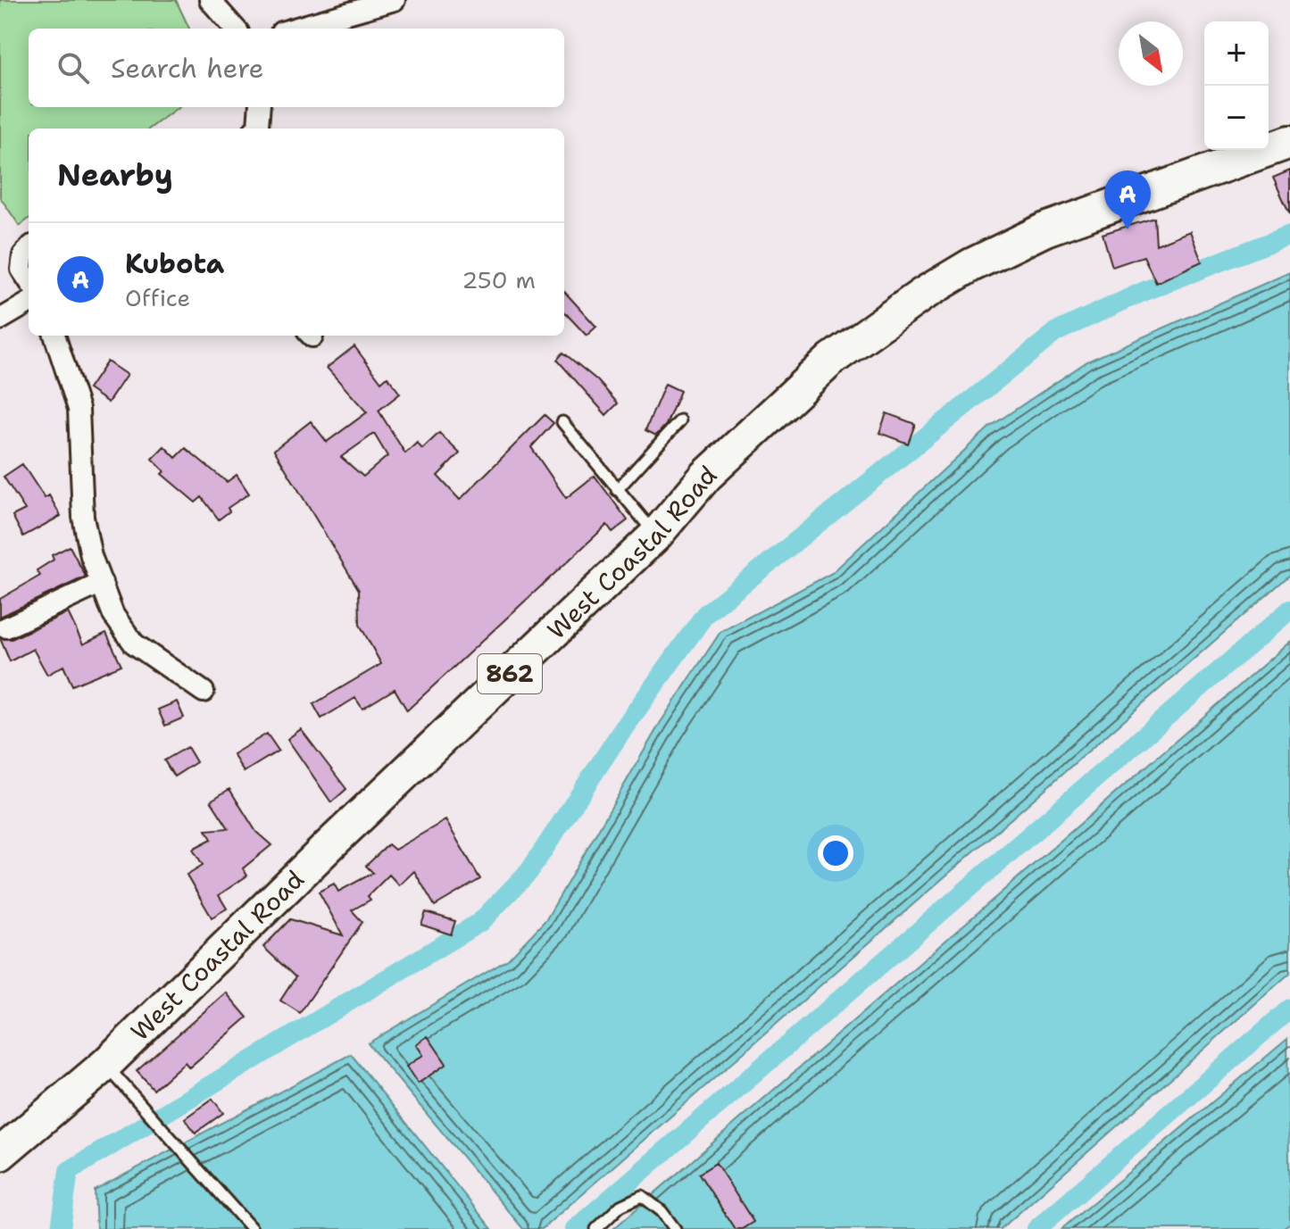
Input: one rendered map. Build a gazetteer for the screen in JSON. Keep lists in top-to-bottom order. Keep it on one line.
{"streets":{"main road":["West Coastal Road","862"]},"north":"bottom right","page":{"map_buttons":["+","−"],"search":"Search here","heading":"Nearby","pins":"A","list":[{"mark":"A","name":"Kubota","note":"Office","value":"250 m"}]}}
